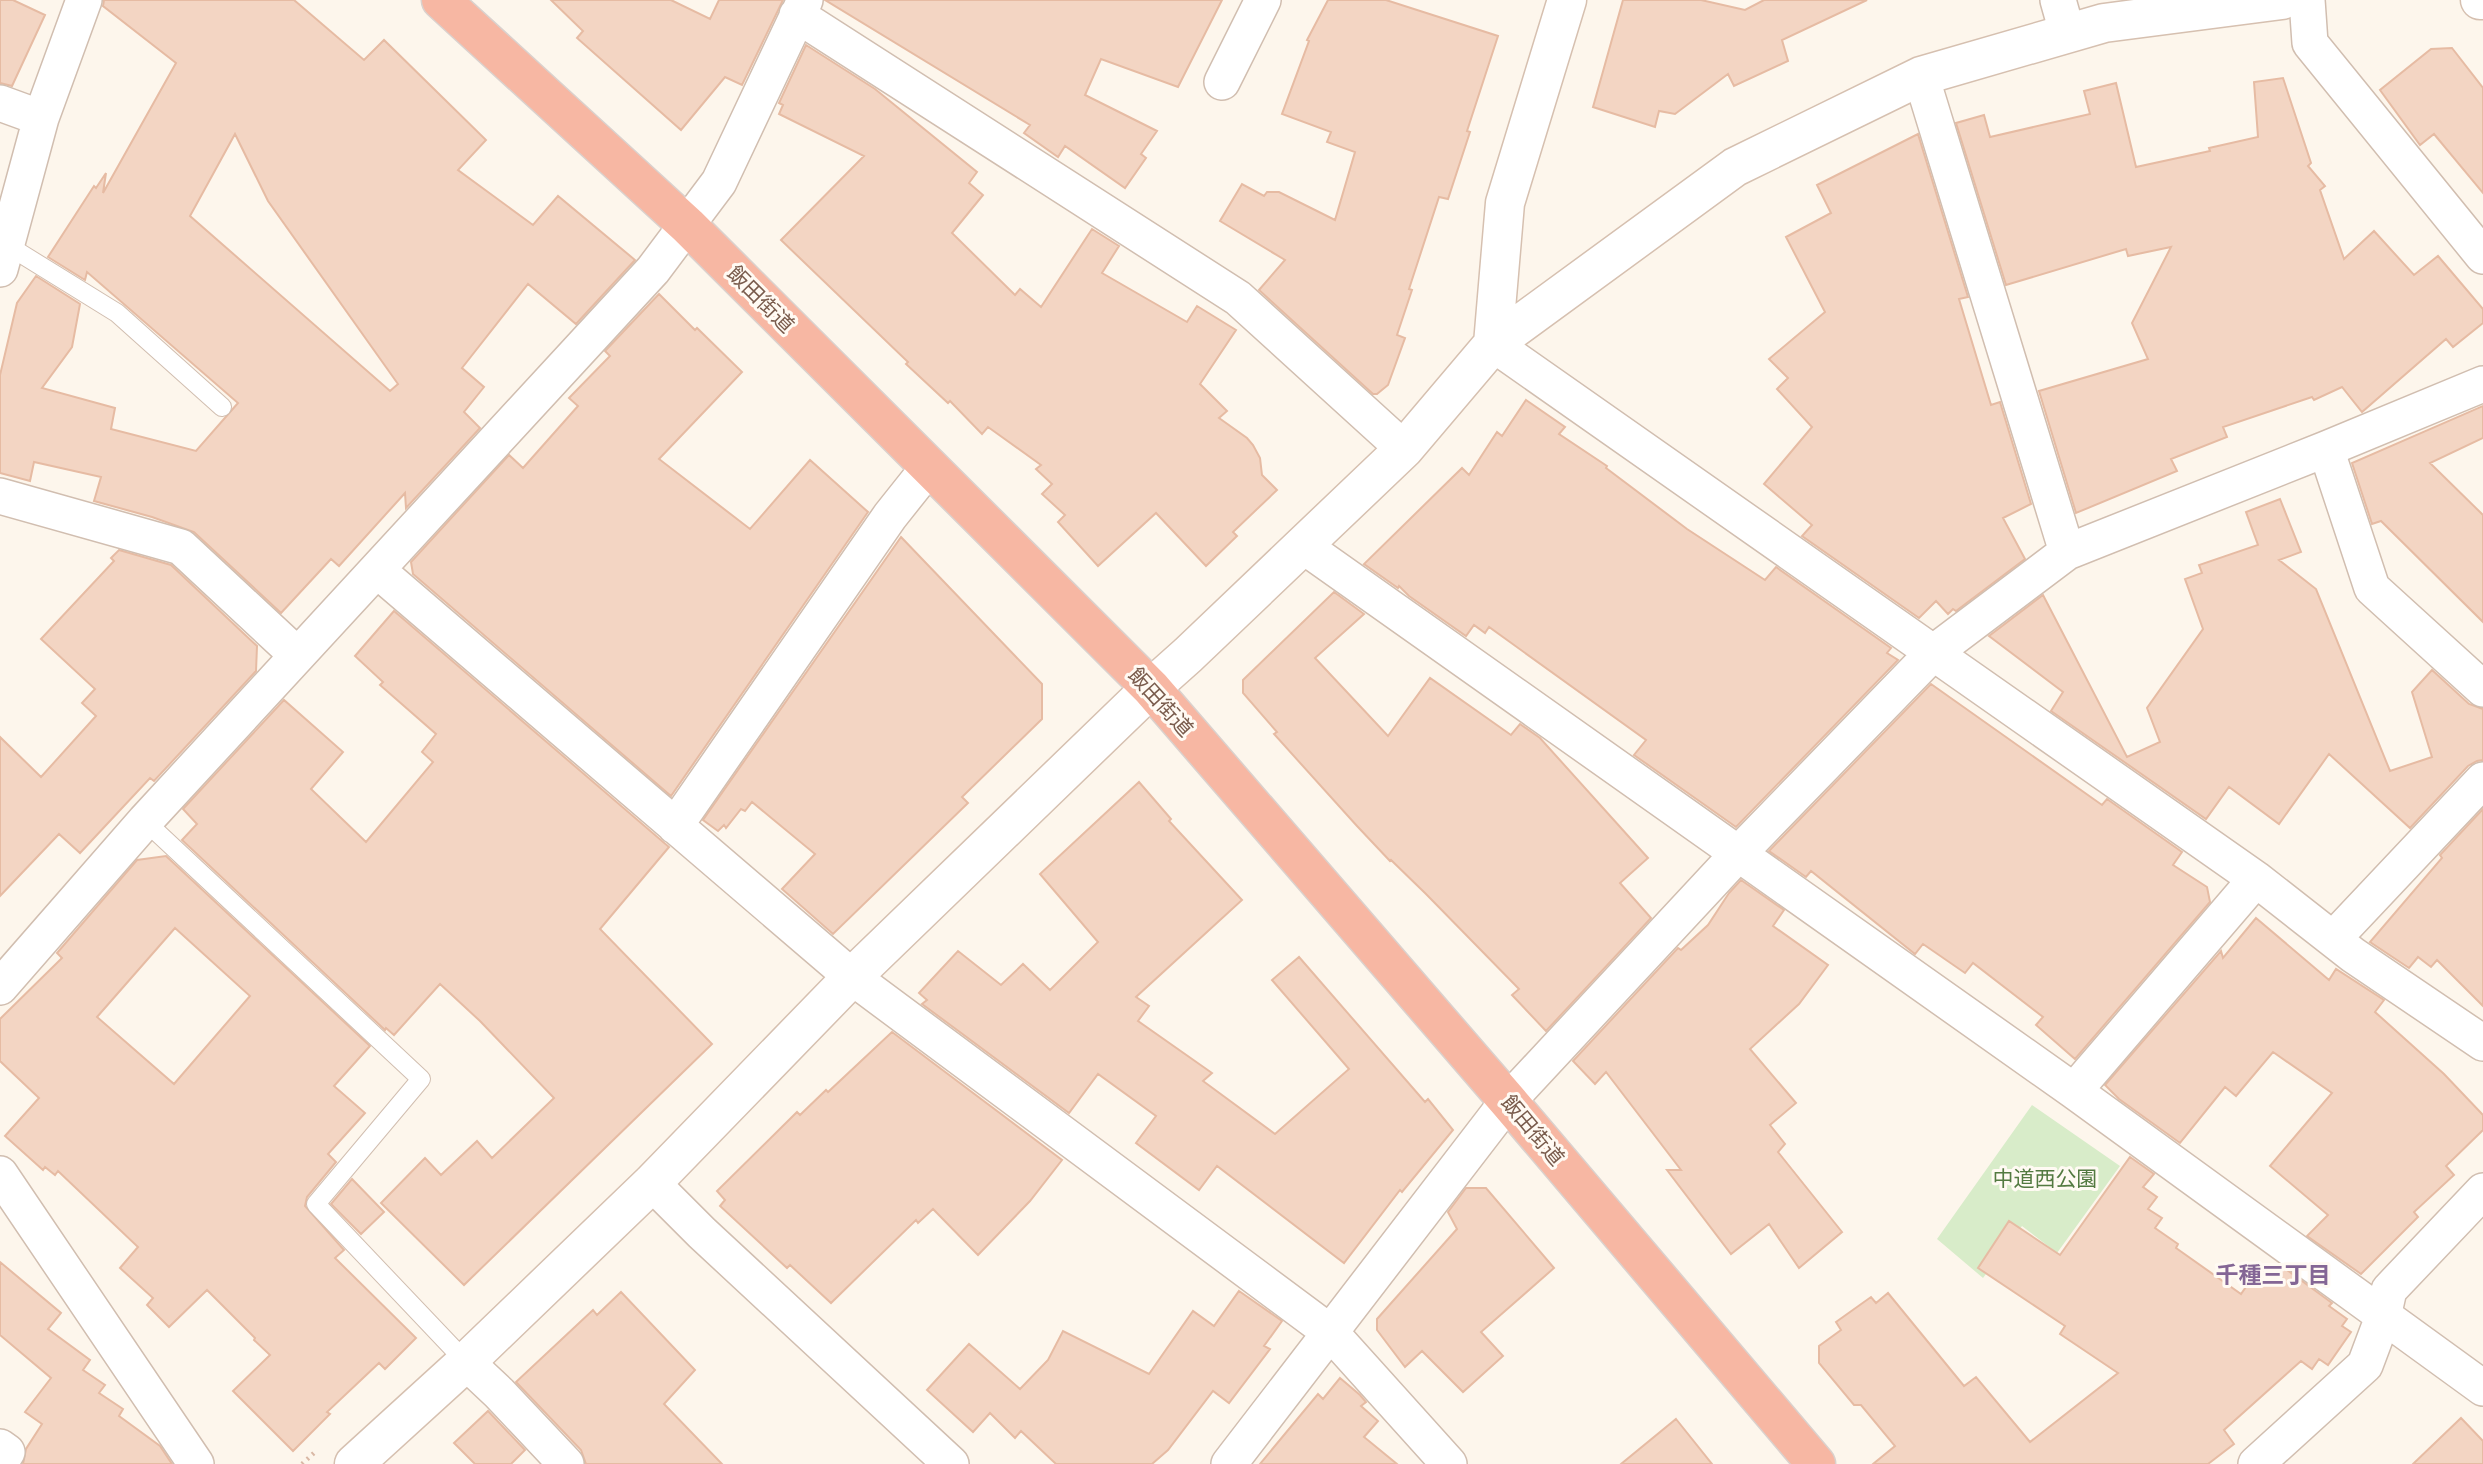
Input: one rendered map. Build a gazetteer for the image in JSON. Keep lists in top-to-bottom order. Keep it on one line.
{"streets":{"highway":["飯田街道"]},"districts":["千種三丁目"],"parks":["中道西公園"]}
